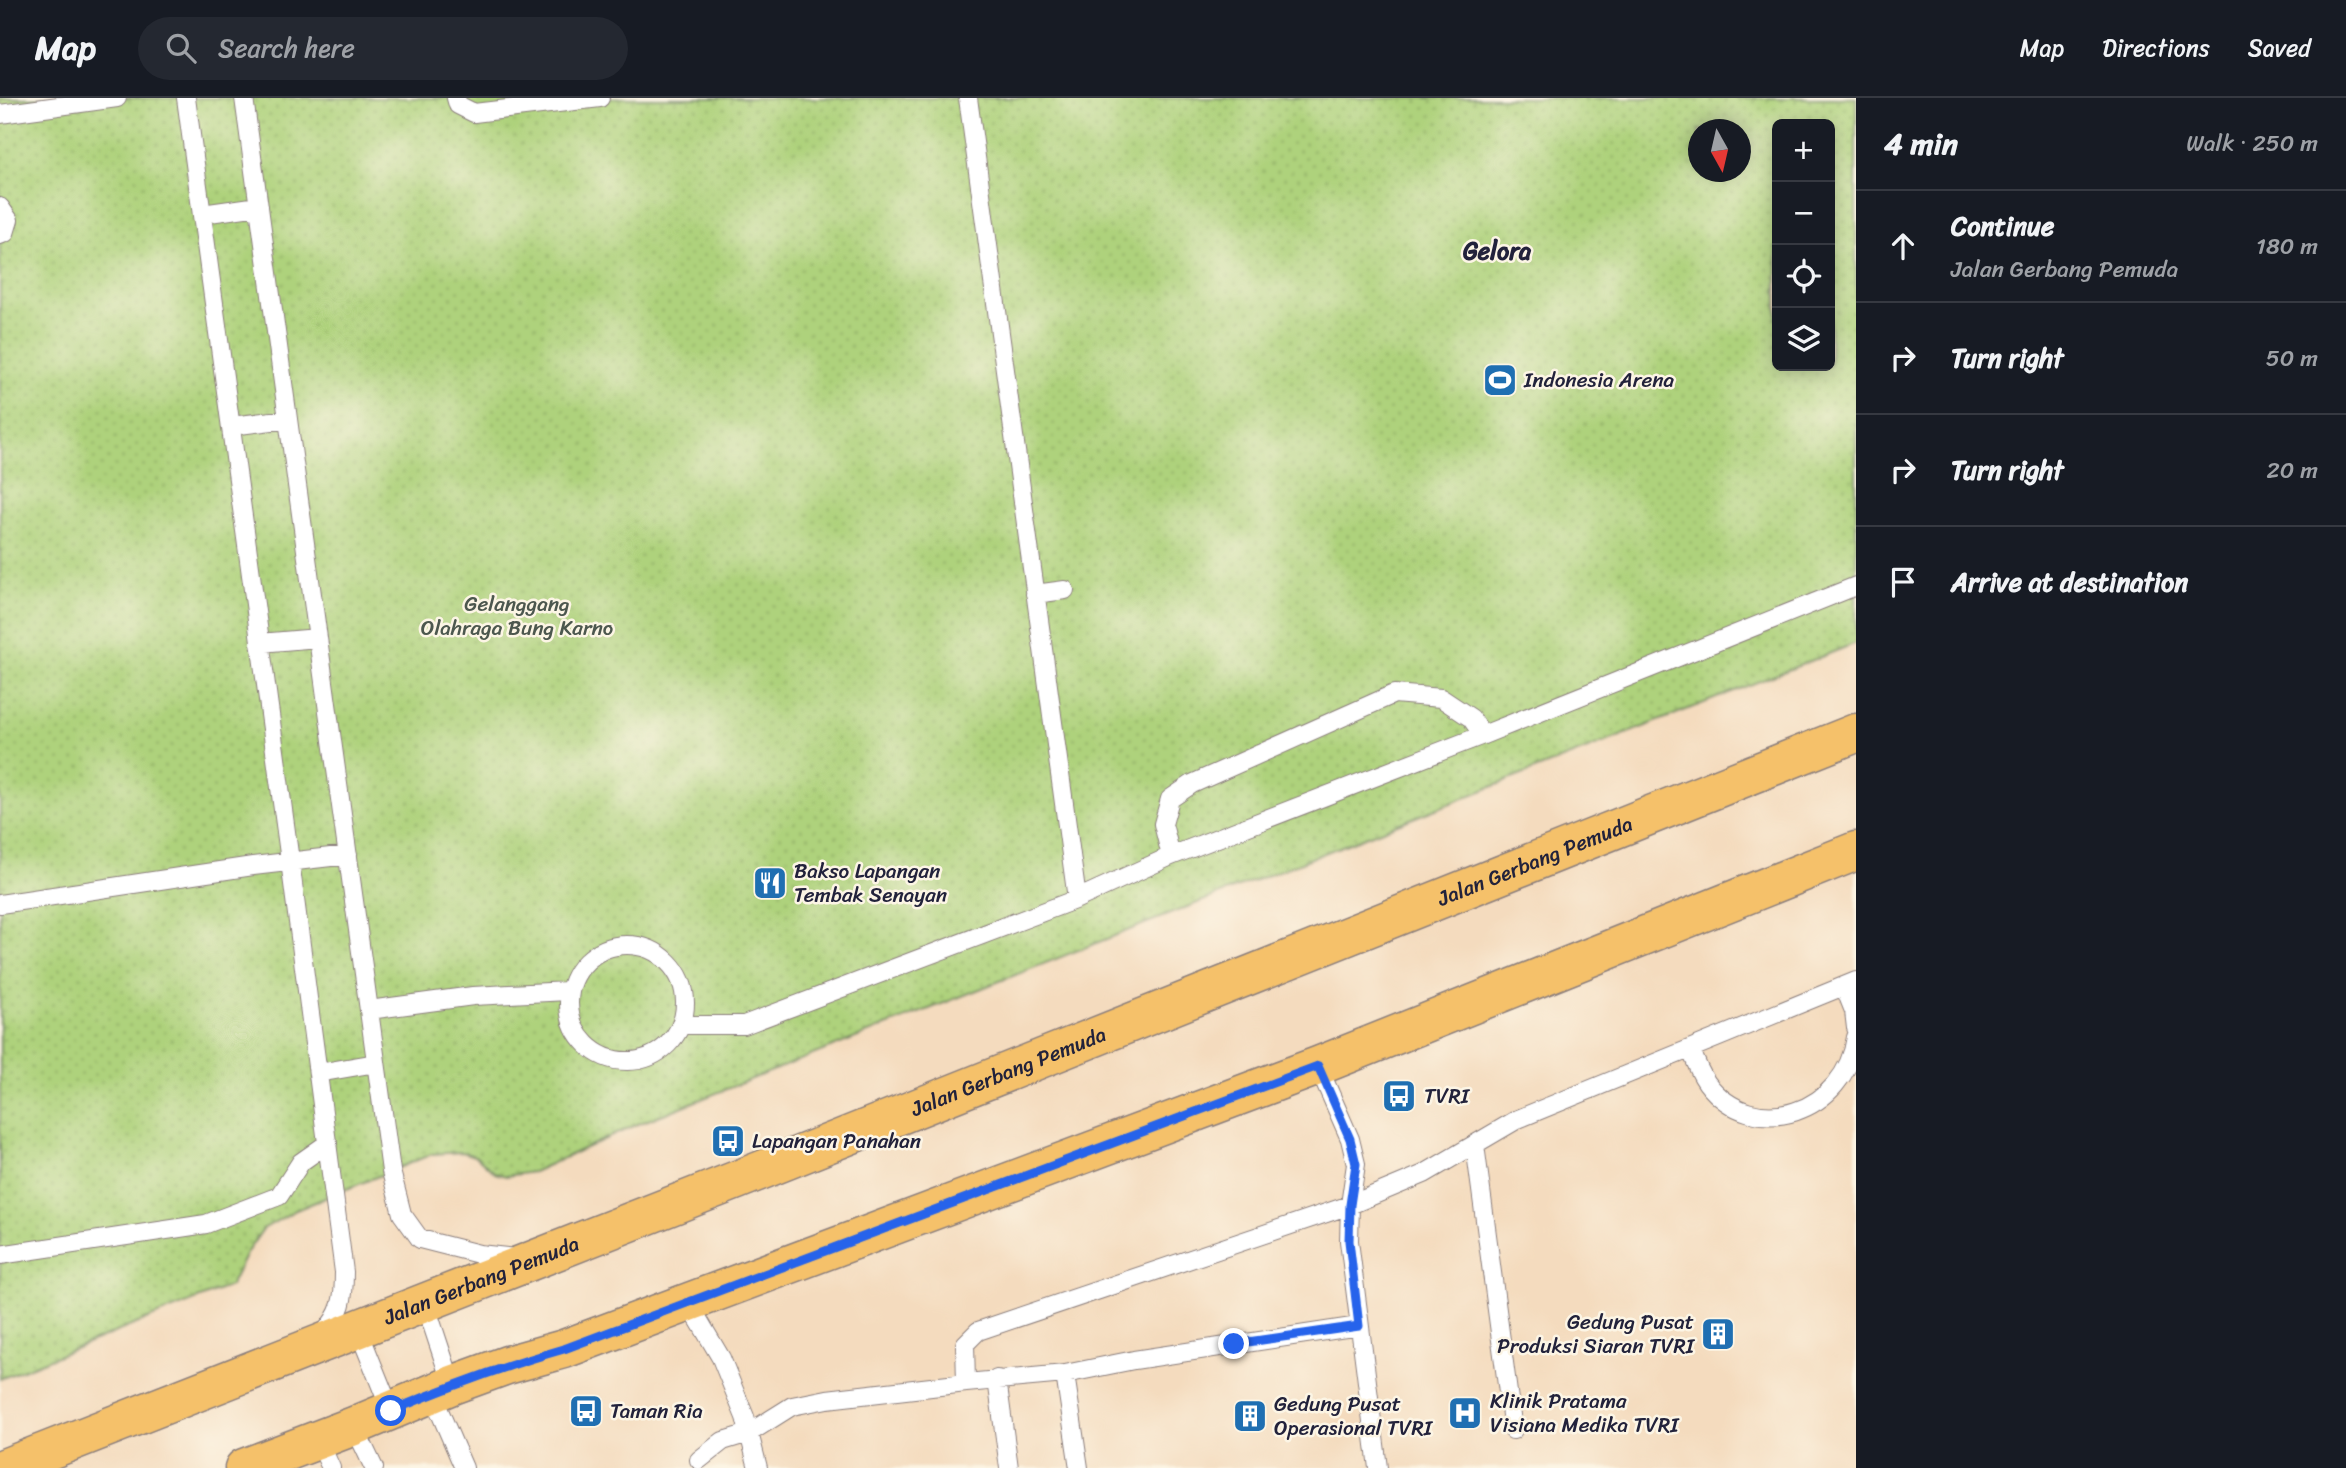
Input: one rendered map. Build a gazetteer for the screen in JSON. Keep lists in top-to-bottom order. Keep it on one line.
{"streets":{"main road":["Jalan Gerbang Pemuda"]},"districts":["Gelora"],"parks":["Gelanggang Olahraga Bung Karno"],"places":{"sports":["Indonesia Arena"],"restaurant":["Bakso Lapangan Tembak Senayan"],"bus stop":["TVRI","Lapangan Panahan","Taman Ria"],"building":["Gedung Pusat Produksi Siaran TVRI","Gedung Pusat Operasional TVRI"],"hospital":["Klinik Pratama Visiana Medika TVRI"]},"north":"bottom","page":{"header":"Map","search":"Search here","nav":["Map","Directions","Saved"],"heading":["4 min","Walk · 250 m"],"map_buttons":["+","−"],"list":[["Continue","Jalan Gerbang Pemuda","180 m"],["Turn right","50 m"],["Turn right","20 m"],"Arrive at destination"]}}
